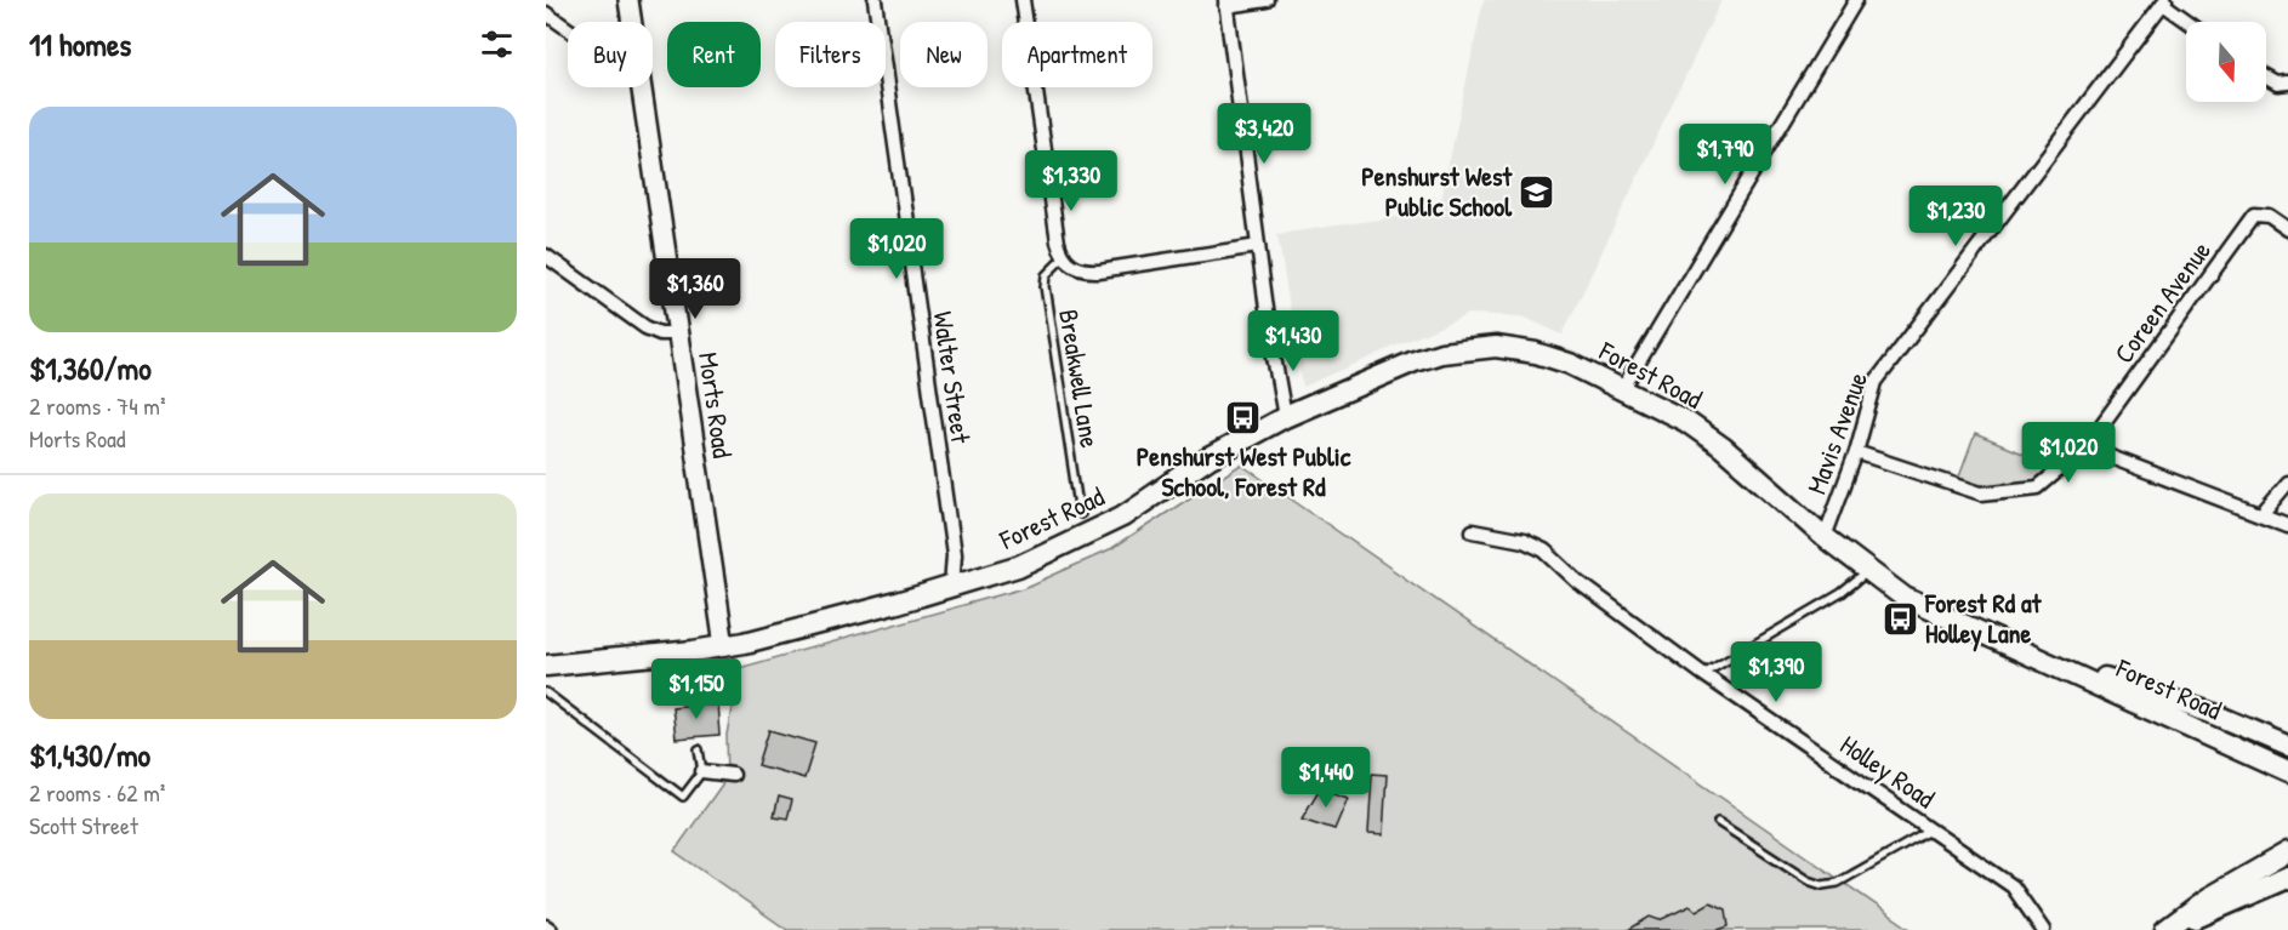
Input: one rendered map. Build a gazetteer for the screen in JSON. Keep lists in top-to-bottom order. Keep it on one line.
{"streets":{"main road":["Forest Road"],"street":["Coreen Avenue","Walter Street","Morts Road","Mavis Avenue","Holley Road"],"lane":["Breakwell Lane"]},"crossings":[["Forest Road","Walter Street"],["Forest Road","Morts Road"],["Forest Road","Mavis Avenue"]],"places":{"school or university":["Penshurst West Public School"],"bus stop":["Penshurst West Public School, Forest Rd","Forest Rd at Holley Lane"]},"north":"bottom","page":{"heading":"11 homes","chip":["Buy","Rent","Filters","New","Apartment"],"list":[{"name":"$1,360/mo","note":"2 rooms · 74 m² · Morts Road"},{"name":"$1,430/mo","note":"2 rooms · 62 m² · Scott Street"}],"price":["$3,420","$1,790","$1,330","$1,230","$1,020","$1,360","$1,430","$1,020","$1,390","$1,150","$1,440"]}}
